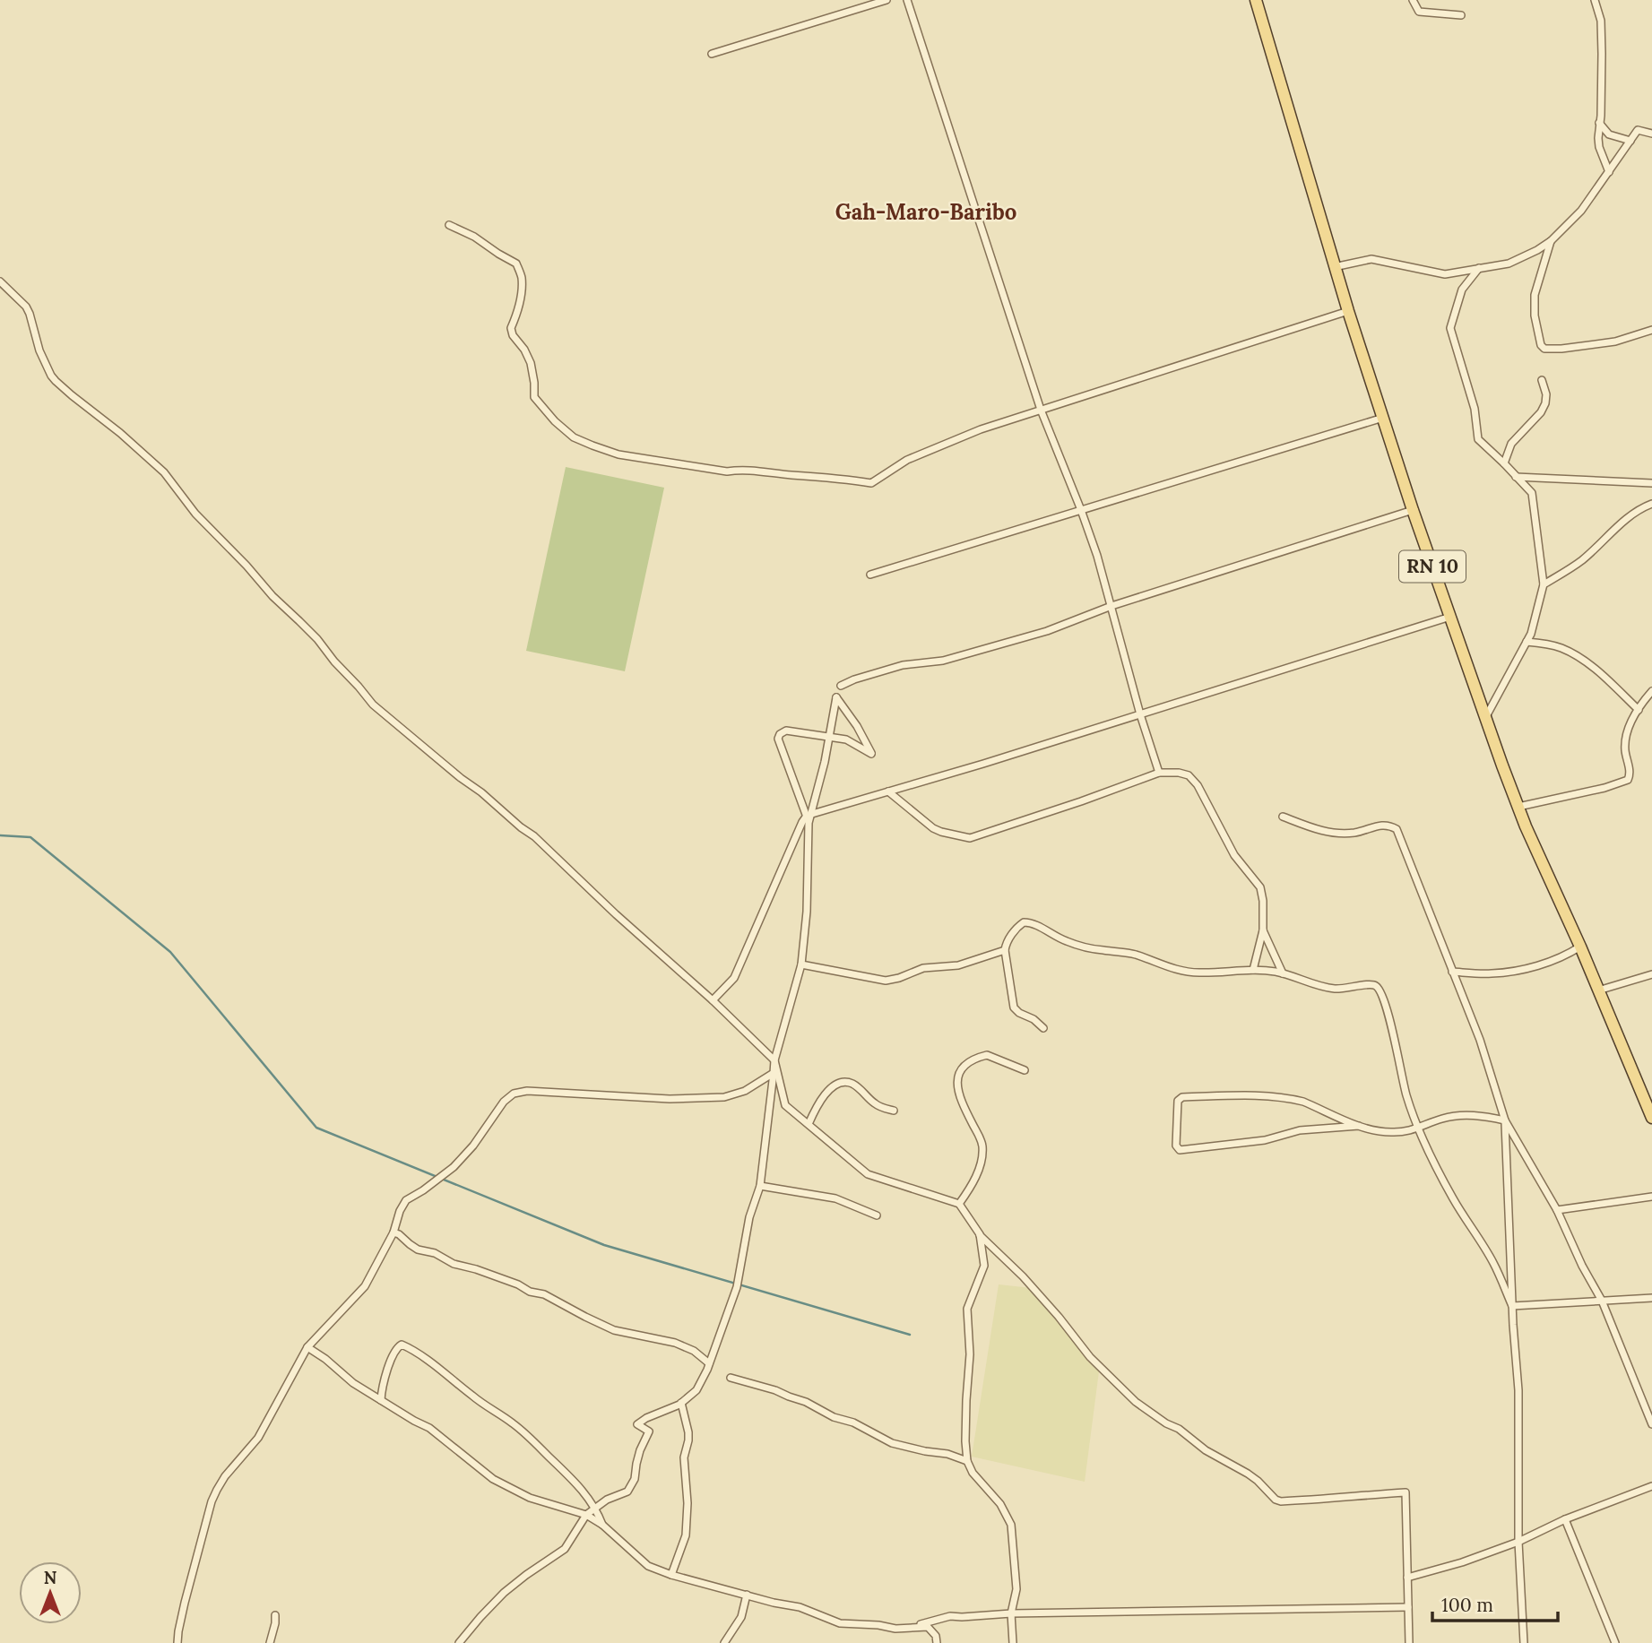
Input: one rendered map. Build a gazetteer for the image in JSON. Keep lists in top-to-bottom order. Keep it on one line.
{"streets":{"main road":["RN 10"]},"districts":["Gah-Maro-Baribo"],"scale_bar":"100 m","north":"top"}
